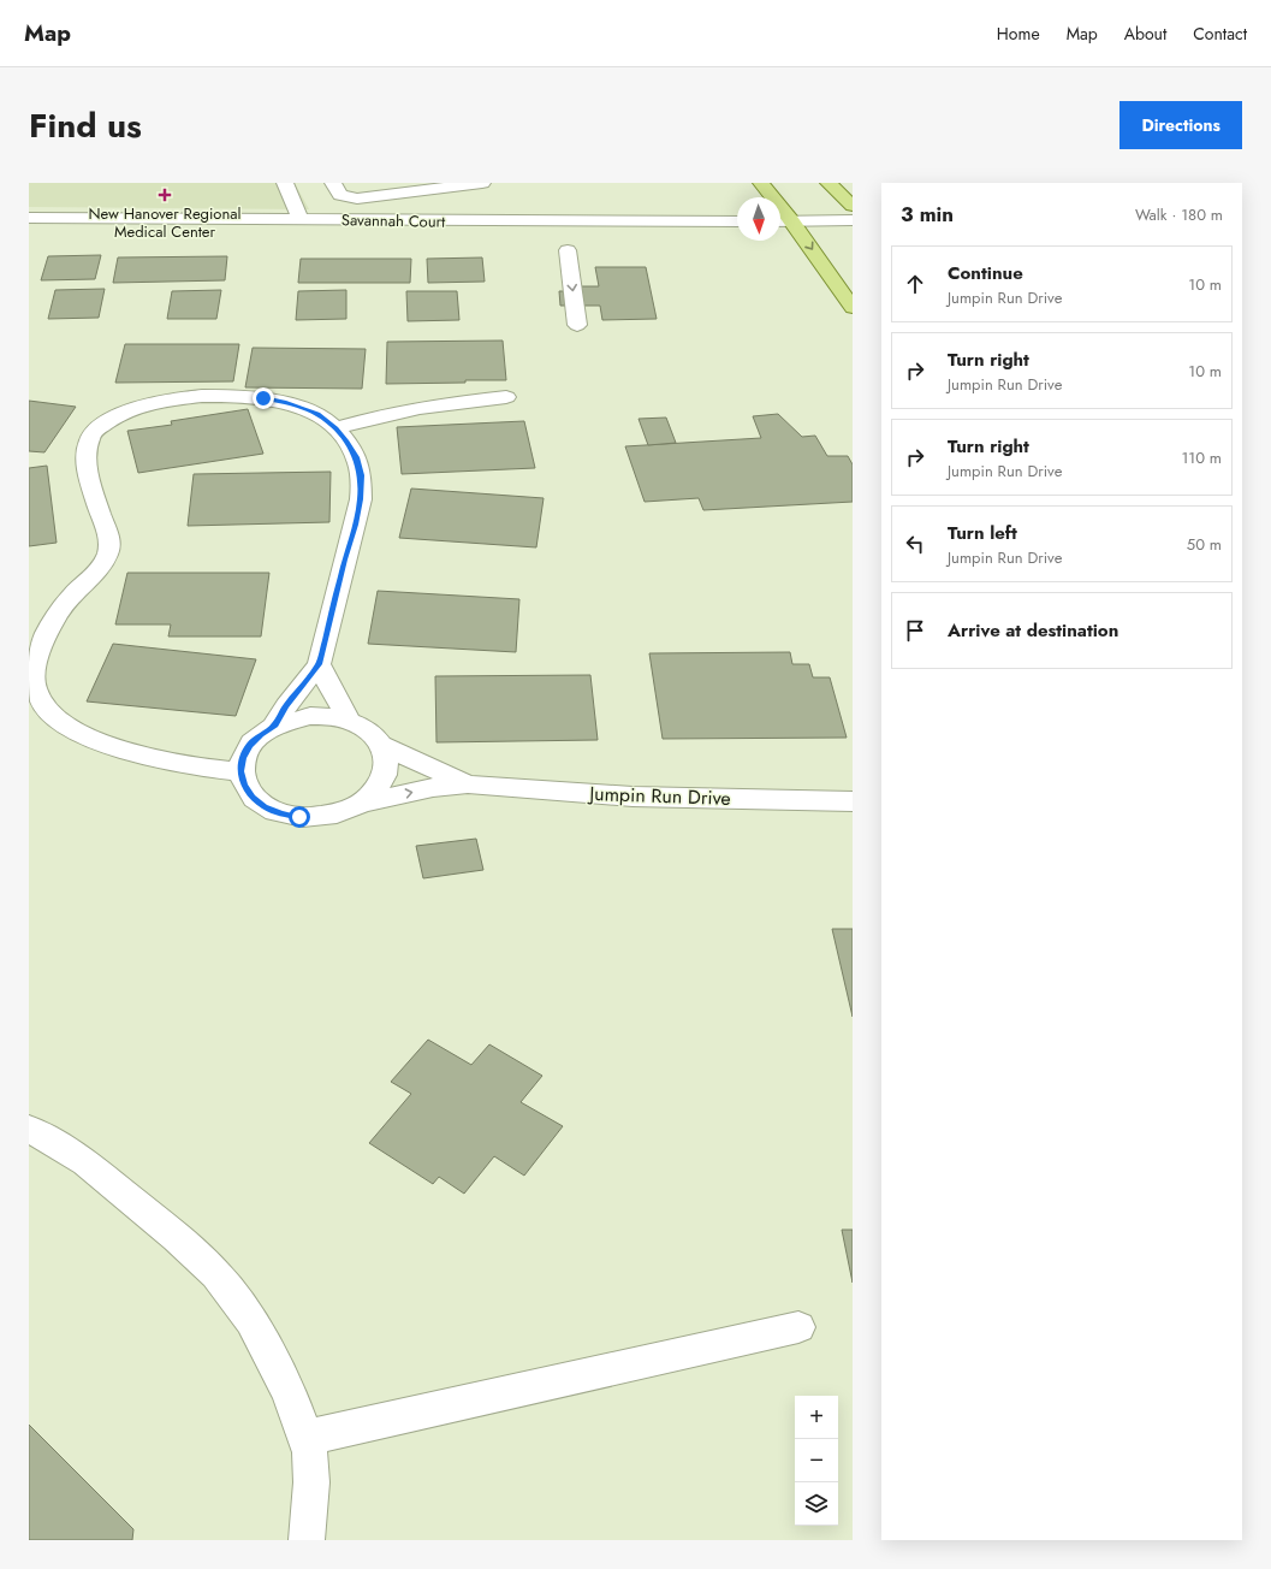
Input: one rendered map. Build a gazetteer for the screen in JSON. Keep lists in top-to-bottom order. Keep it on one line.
{"streets":{"street":["Savannah Court","Jumpin Run Drive"]},"places":{"health":["New Hanover Regional Medical Center"]},"north":"bottom","page":{"header":"Map","nav":["Home","Map","About","Contact"],"title":"Find us","buttons":"Directions","heading":["3 min","Walk · 180 m"],"list":[["Continue","Jumpin Run Drive","10 m"],["Turn right","Jumpin Run Drive","10 m"],["Turn right","Jumpin Run Drive","110 m"],["Turn left","Jumpin Run Drive","50 m"],"Arrive at destination"],"map_buttons":["+","−"]}}
